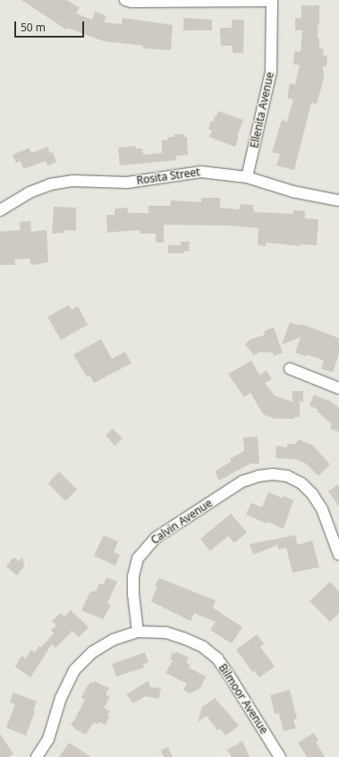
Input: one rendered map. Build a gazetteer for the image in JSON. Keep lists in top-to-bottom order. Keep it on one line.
{"streets":{"street":["Ellenita Avenue","Rosita Street","Calvin Avenue","Bilmoor Avenue"]},"crossings":[["Ellenita Avenue","Rosita Street"],["Calvin Avenue","Bilmoor Avenue"]],"scale_bar":"50 m"}
